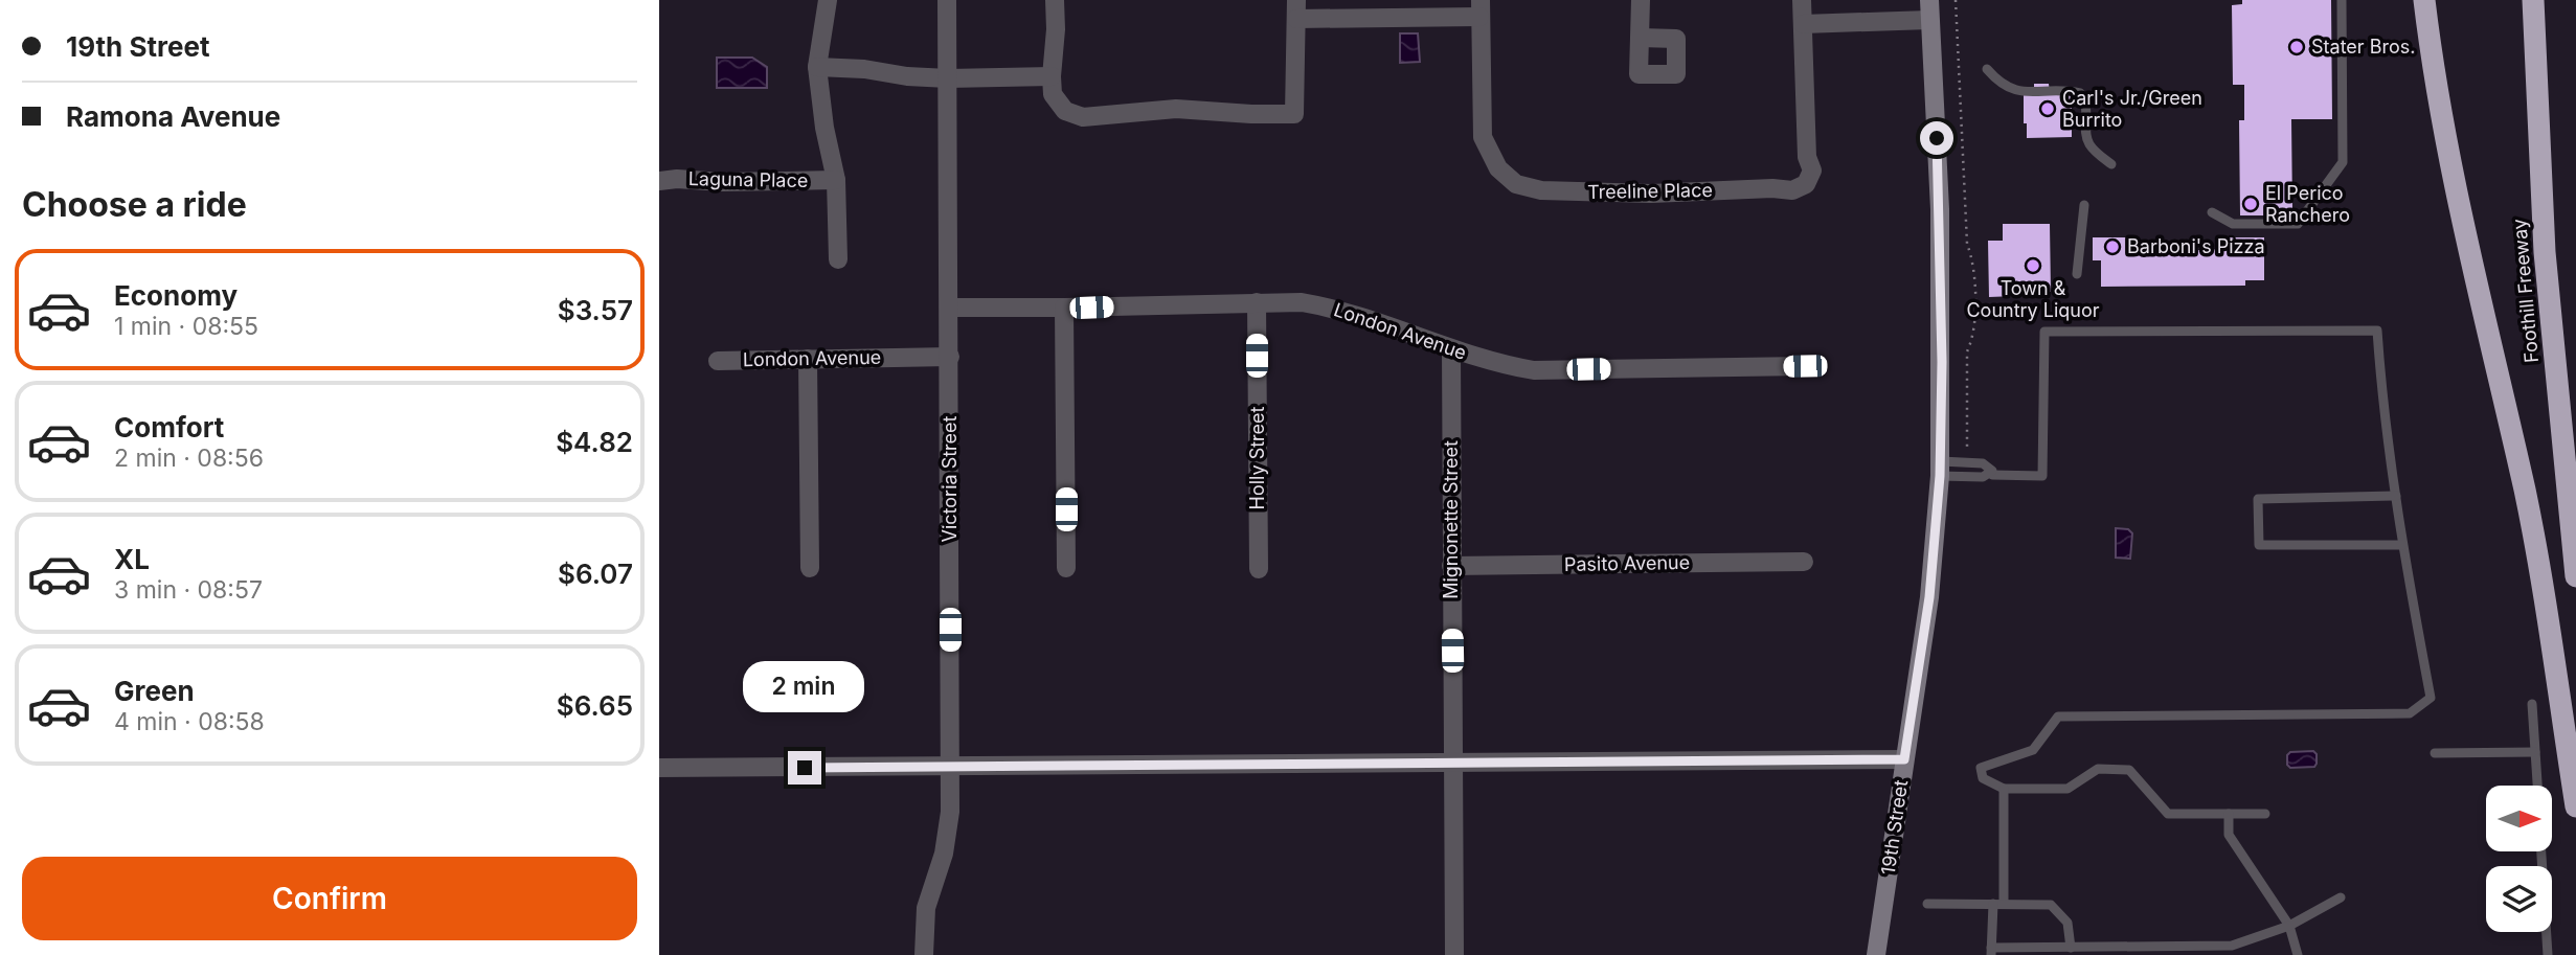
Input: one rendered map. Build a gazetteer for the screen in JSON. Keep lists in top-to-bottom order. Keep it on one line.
{"streets":{"highway":["Foothill Freeway"],"main road":["19th Street"],"street":["Laguna Place","Treeline Place","London Avenue","Holly Street","Victoria Street","Mignonette Street","Pasito Avenue"]},"crossings":[["London Avenue","Holly Street"],["London Avenue","Victoria Street"],["London Avenue","Mignonette Street"],["Mignonette Street","Pasito Avenue"]],"places":["Stater Bros.","Carl's Jr./Green Burrito","El Perico Ranchero","Barboni's Pizza","Town & Country Liquor"],"north":"right","page":{"banner":["19th Street","Ramona Avenue"],"heading":"Choose a ride","list":[{"name":"Economy","note":"1 min · 08:55","value":"$3.57"},{"name":"Comfort","note":"2 min · 08:56","value":"$4.82"},{"name":"XL","note":"3 min · 08:57","value":"$6.07"},{"name":"Green","note":"4 min · 08:58","value":"$6.65"}],"bubble":"2 min","buttons":"Confirm"}}
